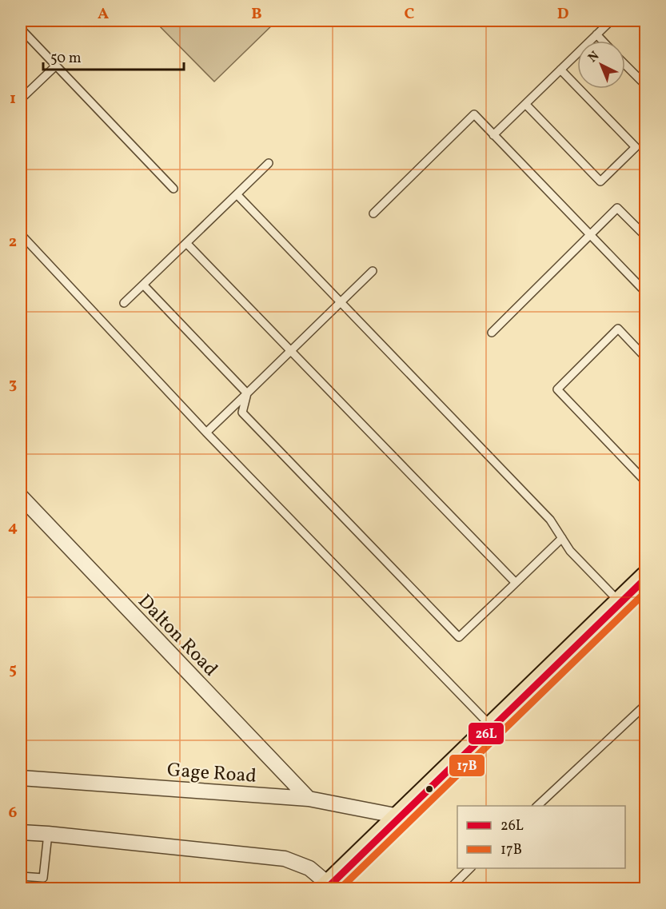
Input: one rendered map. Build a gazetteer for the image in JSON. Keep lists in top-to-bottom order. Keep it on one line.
{"streets":{"street":["Dalton Road","Gage Road"]},"crossings":[["Dalton Road","Gage Road"]],"lines":["transit line 26L","transit line 17B"],"legend":["26L","17B"],"scale_bar":"50 m","north":"top left","grid":{"columns":["A","B","C","D"],"rows":["1","2","3","4","5","6"]}}
